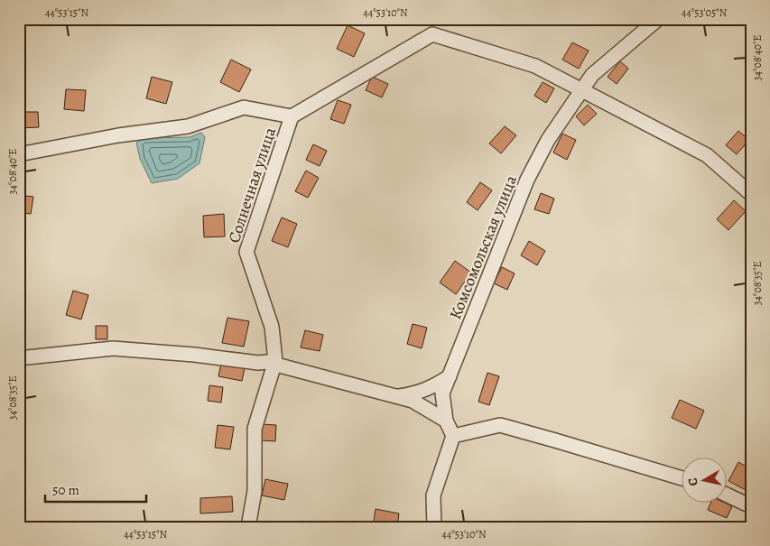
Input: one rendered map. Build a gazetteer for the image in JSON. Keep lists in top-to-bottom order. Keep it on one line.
{"streets":{"street":["Солнечная улица","Комсомольская улица"]},"scale_bar":"50 m","north":"left","coordinates":["44°53'15\"N","44°53'10\"N","44°53'05\"N","34°08'40\"E","34°08'35\"E"]}
